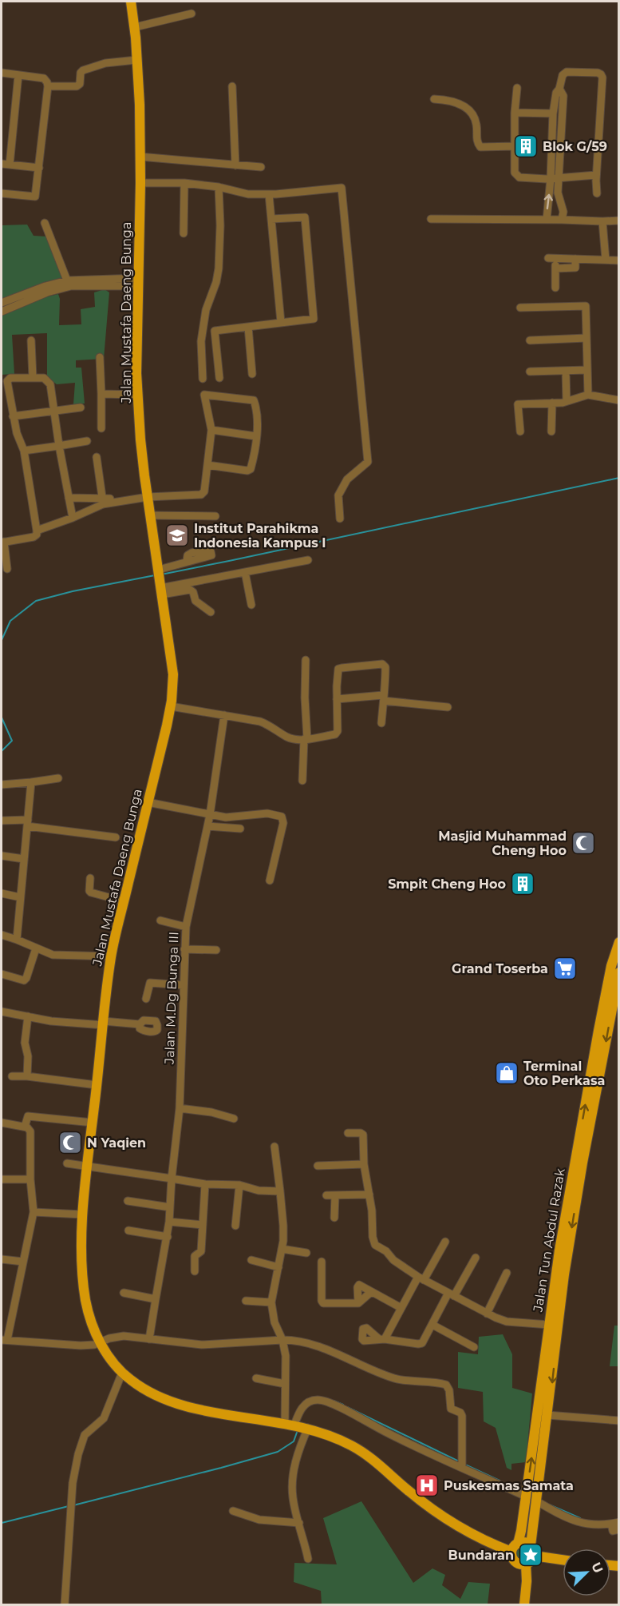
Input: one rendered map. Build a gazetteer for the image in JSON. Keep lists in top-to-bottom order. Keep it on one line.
{"streets":{"main road":["Jalan Mustafa Daeng Bunga","Jalan Tun Abdul Razak"],"street":["Jalan M.Dg Bunga III"]},"crossings":[["Jalan Mustafa Daeng Bunga","Jalan Tun Abdul Razak"]],"places":{"building":["Blok G/59","Smpit Cheng Hoo"],"school or university":["Institut Parahikma Indonesia Kampus I"],"mosque":["Masjid Muhammad Cheng Hoo","N Yaqien"],"supermarket":["Grand Toserba"],"shop":["Terminal Oto Perkasa"],"hospital":["Puskesmas Samata"],"place":["Bundaran"]},"north":"top right"}
